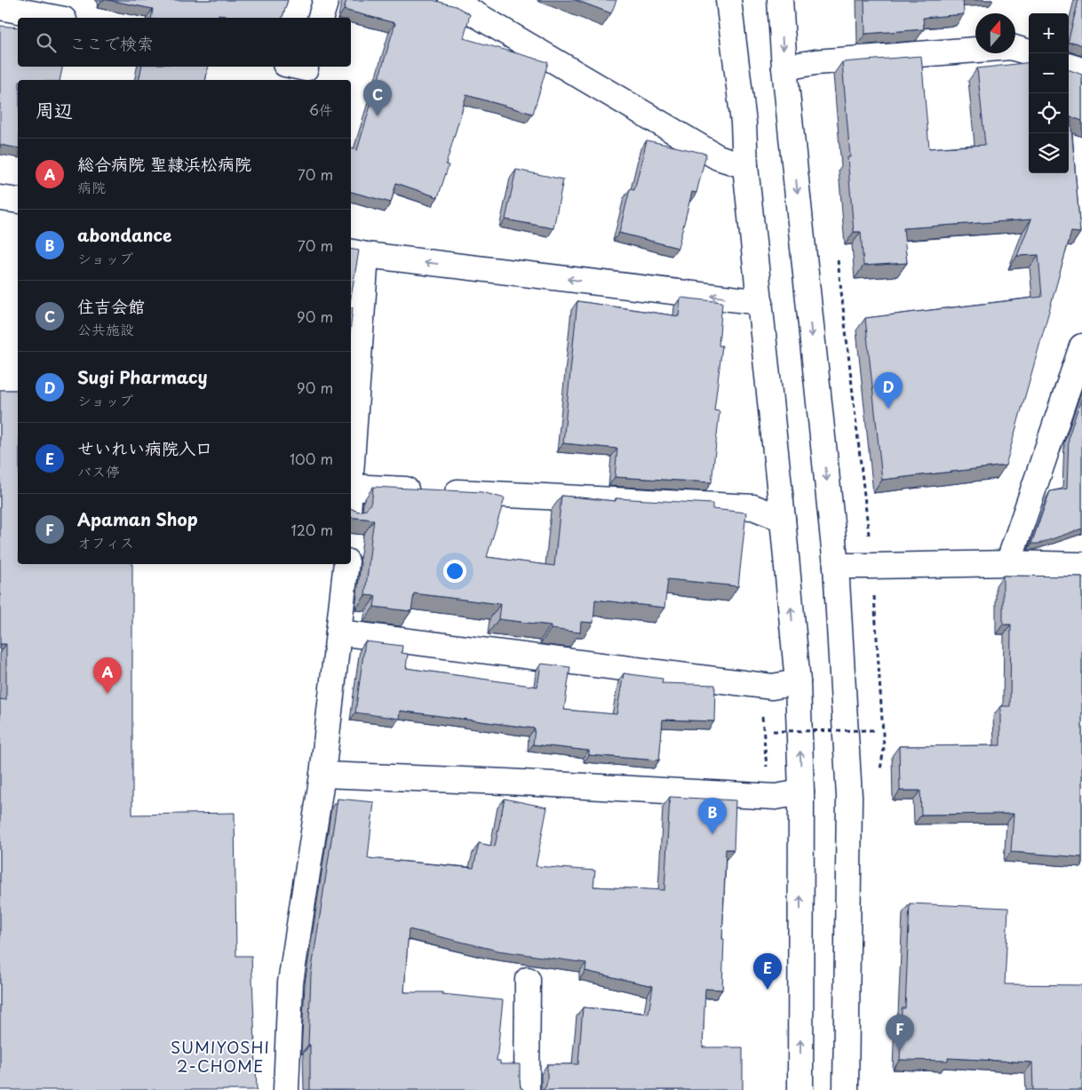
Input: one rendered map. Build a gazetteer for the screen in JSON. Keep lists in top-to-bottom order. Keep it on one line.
{"districts":["SUMIYOSHI 2-CHOME"],"north":"top","page":{"map_buttons":["+","−"],"search":"ここで検索","pins":["C","D","A","B","E","F"],"heading":["周辺","6件"],"list":[{"mark":"A","name":"総合病院 聖隷浜松病院","note":"病院","value":"70 m"},{"mark":"B","name":"abondance","note":"ショップ","value":"70 m"},{"mark":"C","name":"住吉会館","note":"公共施設","value":"90 m"},{"mark":"D","name":"Sugi Pharmacy","note":"ショップ","value":"90 m"},{"mark":"E","name":"せいれい病院入口","note":"バス停","value":"100 m"},{"mark":"F","name":"Apaman Shop","note":"オフィス","value":"120 m"}]}}
